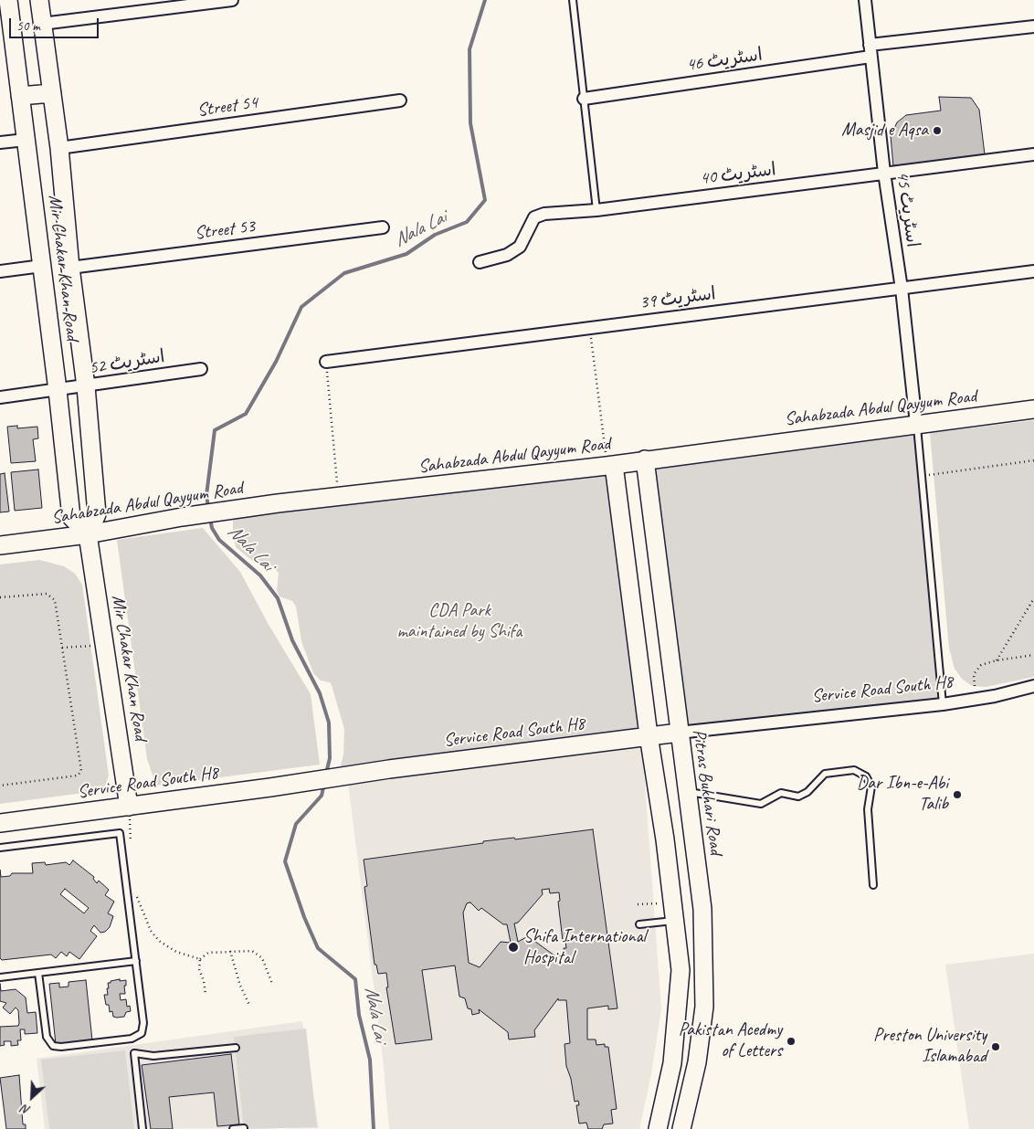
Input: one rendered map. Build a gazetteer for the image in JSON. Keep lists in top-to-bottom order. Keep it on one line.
{"streets":{"street":["اسٹریٹ 46","Street 54","اسٹریٹ 40","اسٹریٹ 45","Street 53","Mir Chakar Khan Road","اسٹریٹ 39","اسٹریٹ 52","Sahabzada Abdul Qayyum Road","Service Road South H8","Pitras Bukhari Road"]},"crossings":[["اسٹریٹ 46","اسٹریٹ 45"],["Street 54","Mir Chakar Khan Road"],["اسٹریٹ 40","اسٹریٹ 45"],["اسٹریٹ 45","اسٹریٹ 39"],["اسٹریٹ 45","Sahabzada Abdul Qayyum Road"],["Street 53","Mir Chakar Khan Road"],["Mir Chakar Khan Road","اسٹریٹ 52"],["Mir Chakar Khan Road","Sahabzada Abdul Qayyum Road"],["Mir Chakar Khan Road","Service Road South H8"],["Sahabzada Abdul Qayyum Road","Pitras Bukhari Road"],["Service Road South H8","Pitras Bukhari Road"]],"water":["Nala Lai"],"parks":["CDA Park maintained by Shifa"],"places":["Masjid e Aqsa","Dar Ibn-e-Abi Talib","Shifa International Hospital","Pakistan Acedmy of Letters","Preston University Islamabad"],"scale_bar":"50 m","north":"bottom left"}
